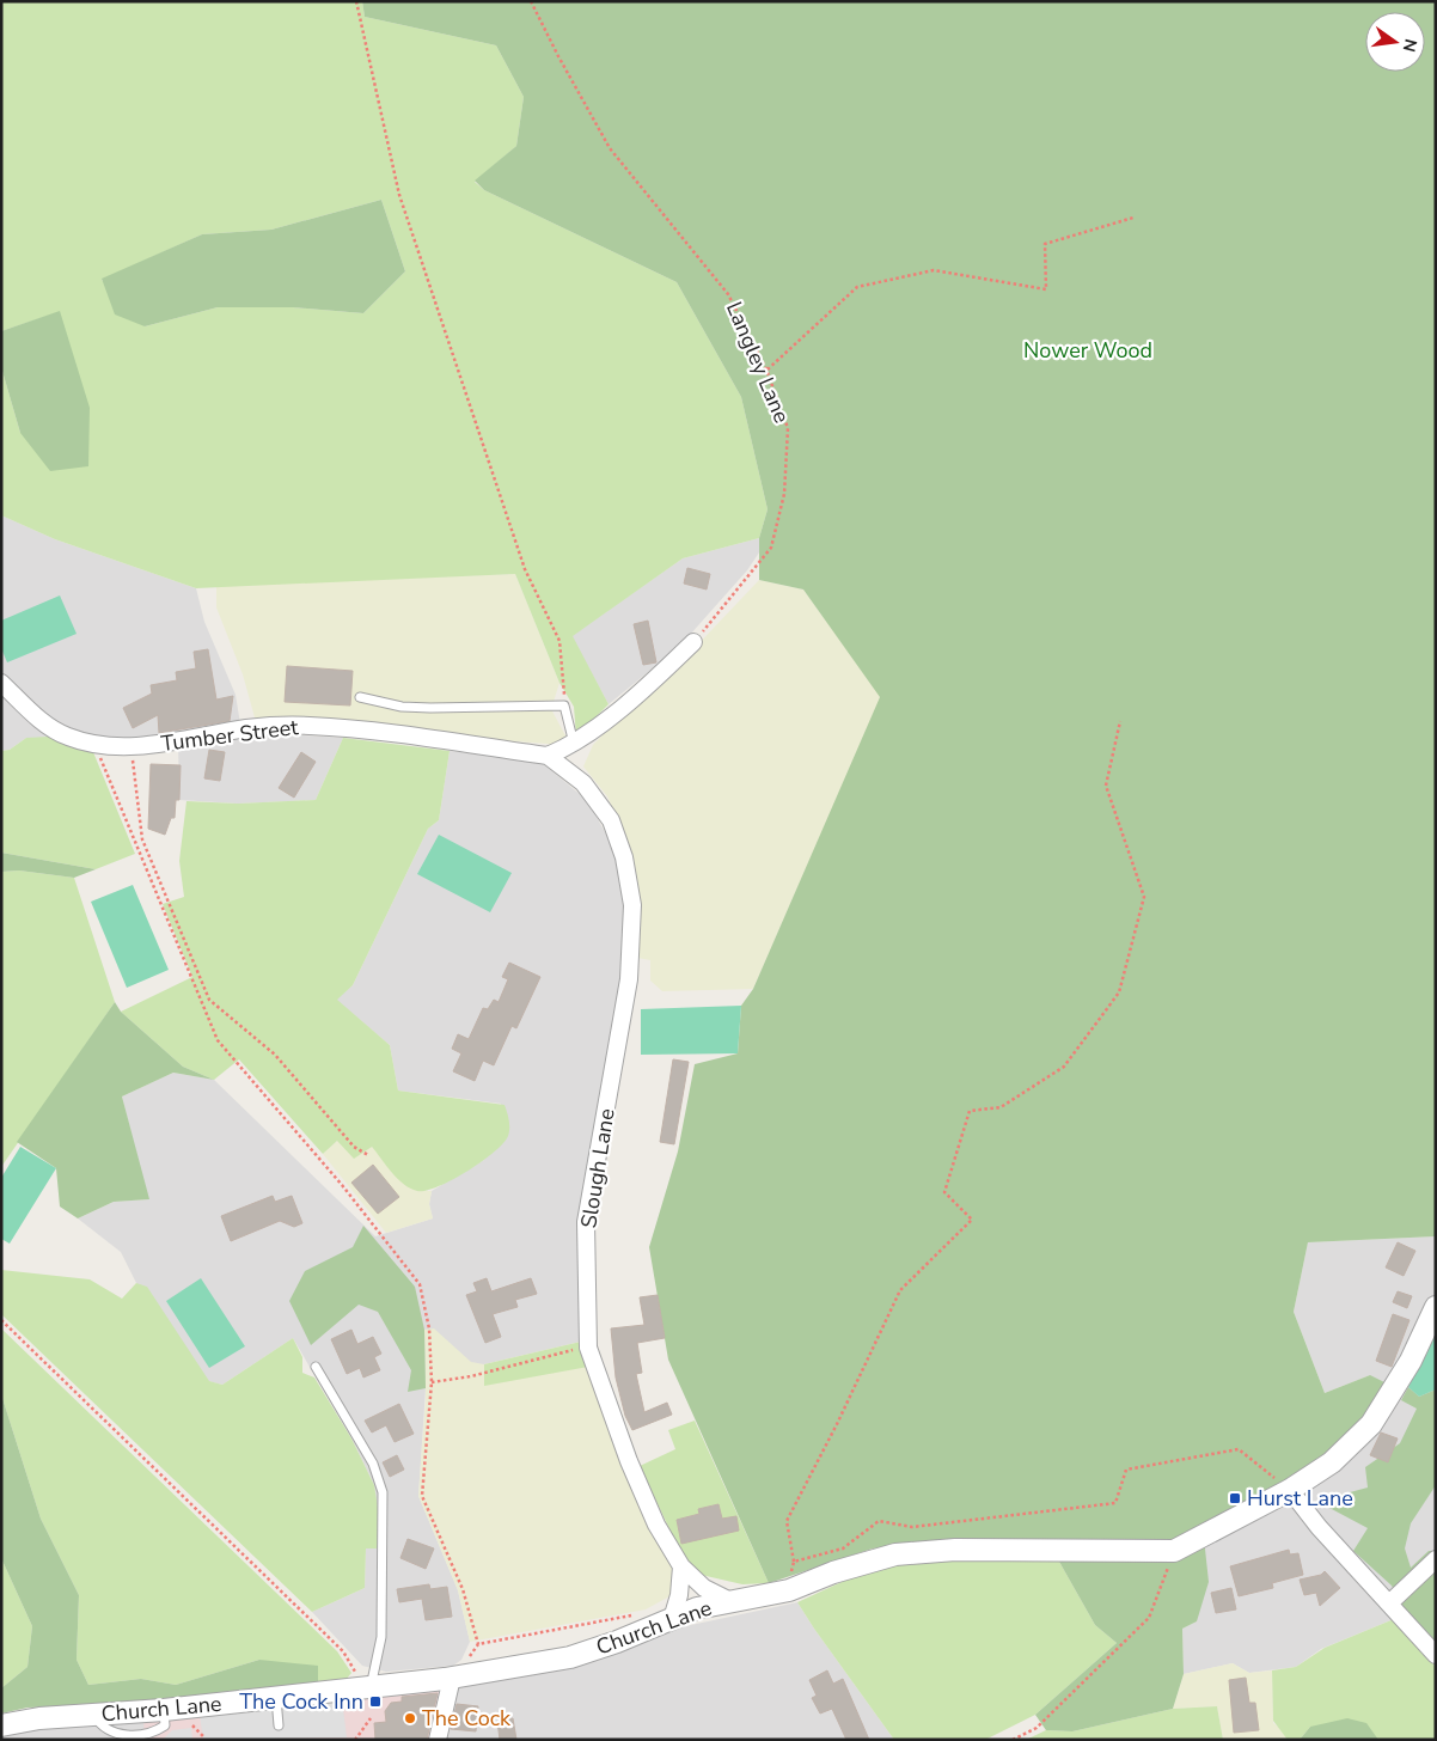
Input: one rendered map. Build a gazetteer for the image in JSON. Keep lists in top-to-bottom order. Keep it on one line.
{"streets":{"street":["Tumber Street","Slough Lane","Church Lane"],"path":["Langley Lane"]},"crossings":[["Tumber Street","Slough Lane"],["Slough Lane","Church Lane"]],"parks":["Nower Wood"],"places":{"transit":["Hurst Lane","The Cock Inn"],"other":["The Cock"]},"north":"right"}
